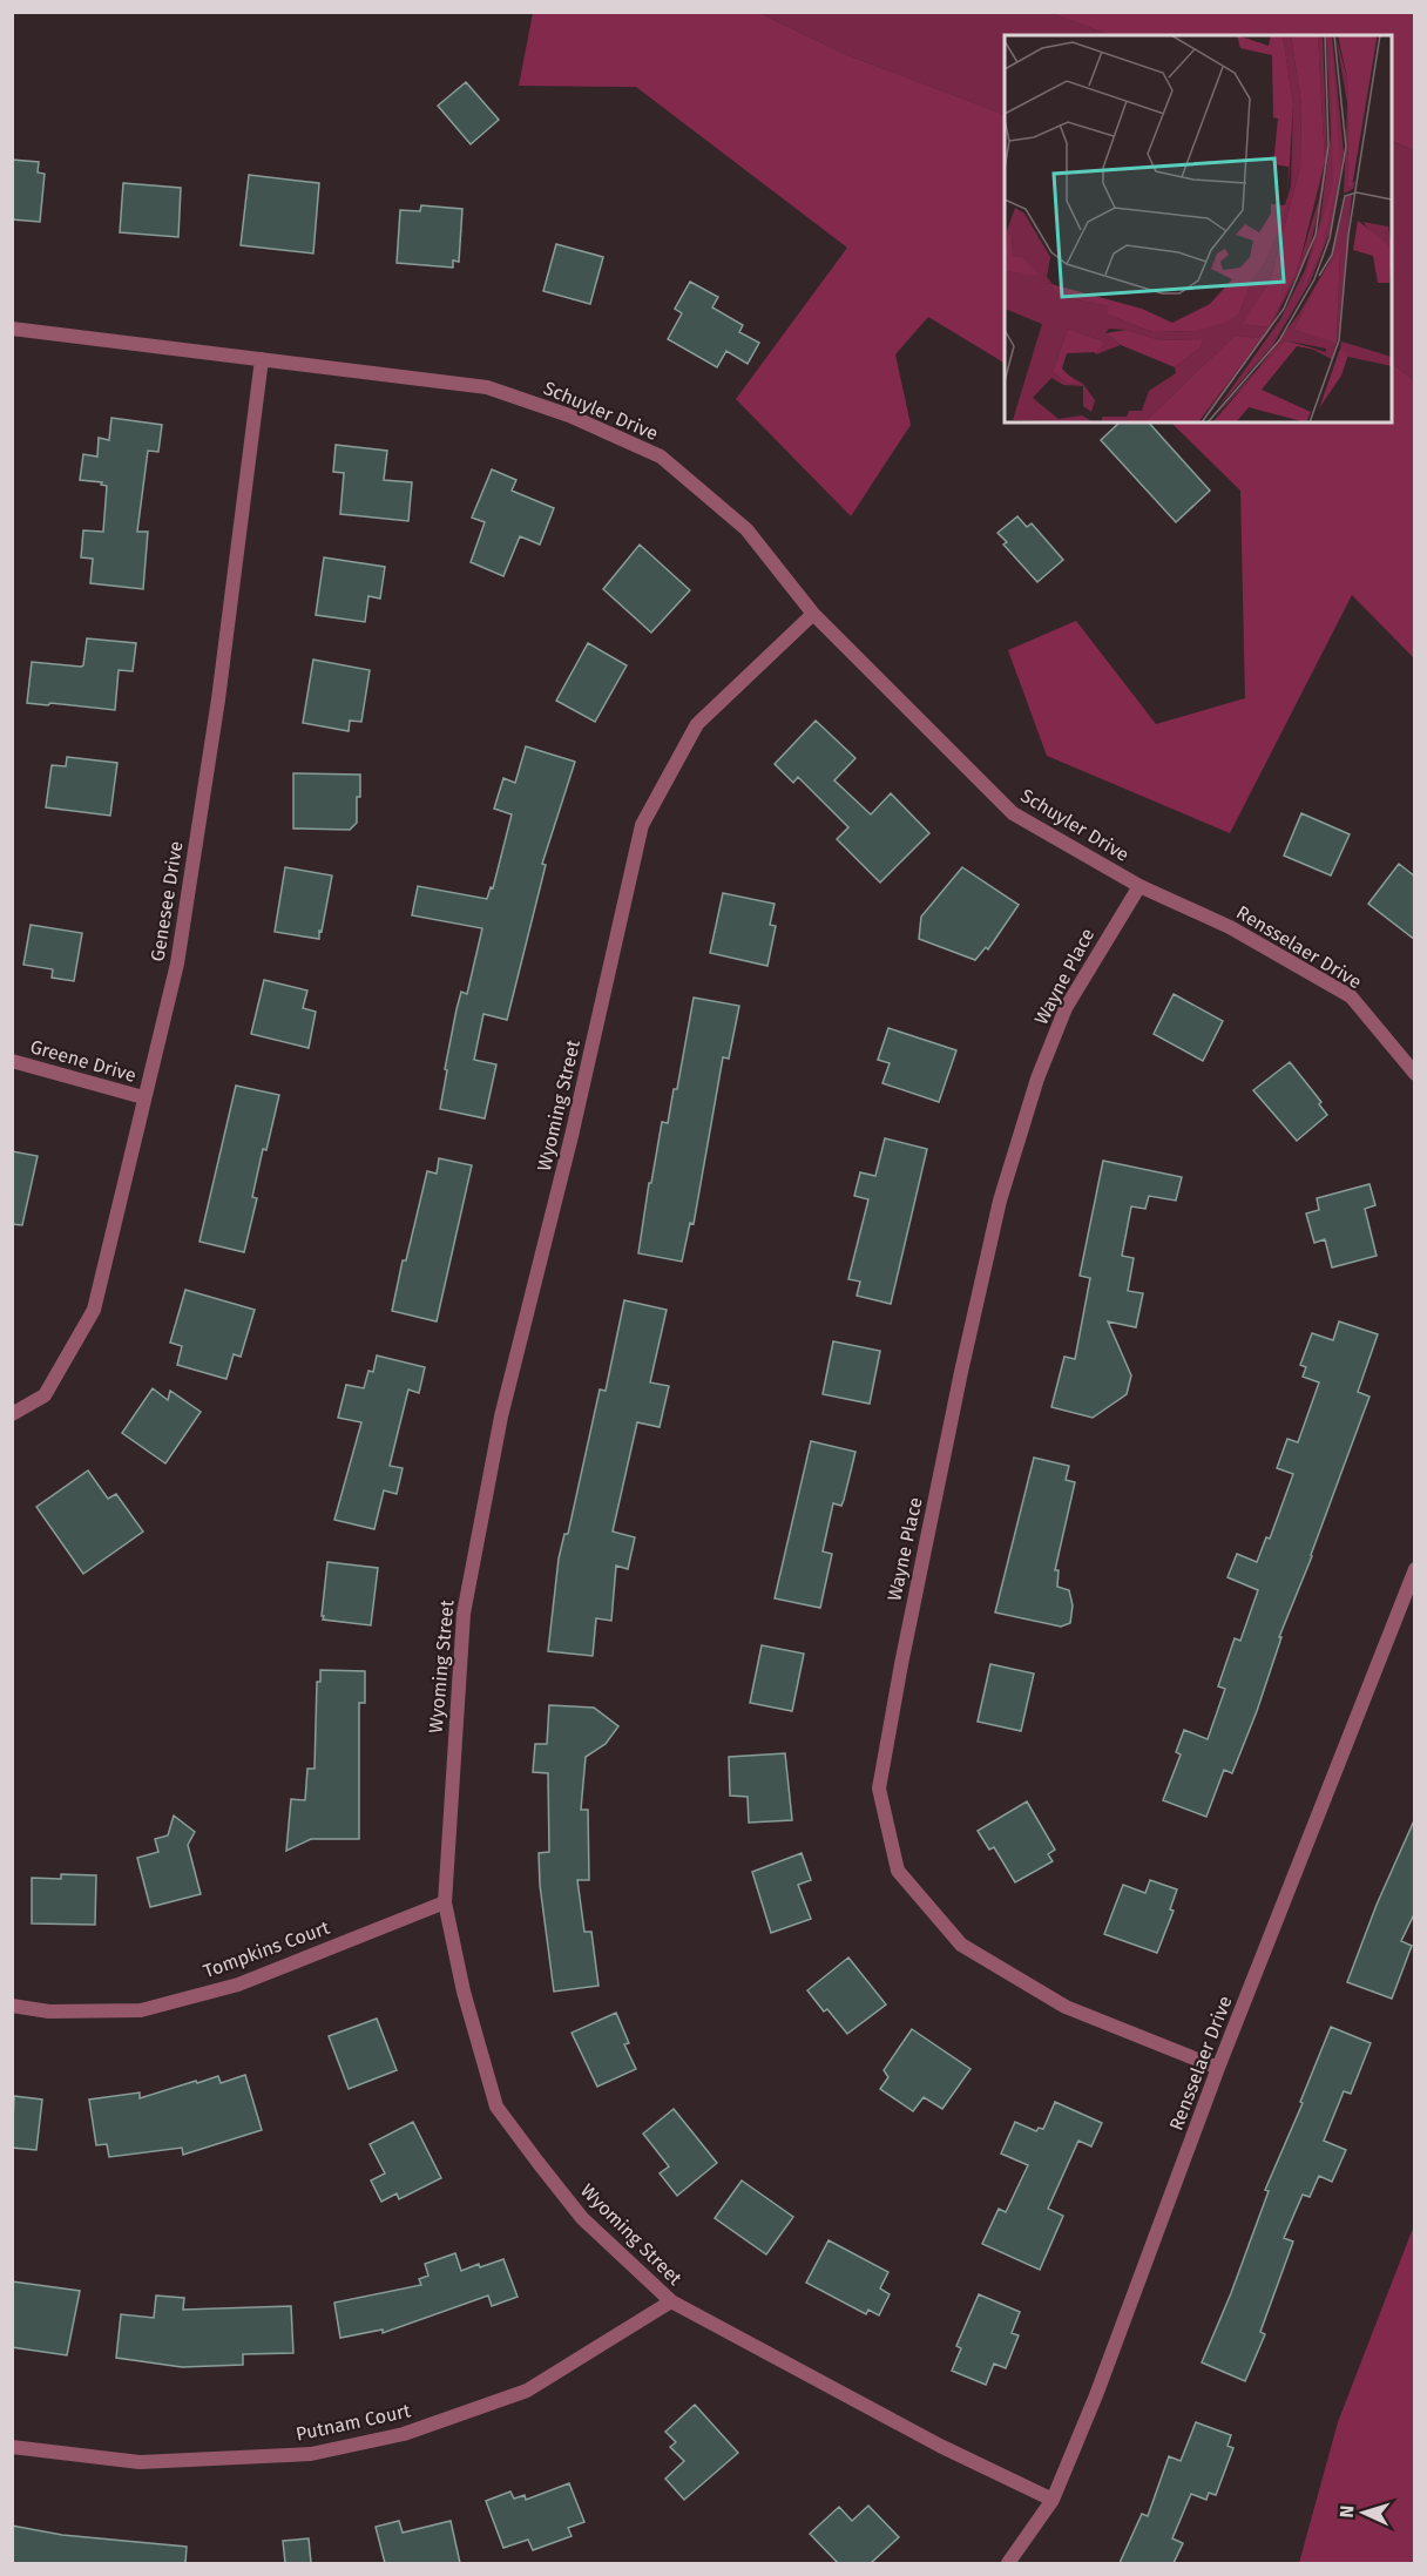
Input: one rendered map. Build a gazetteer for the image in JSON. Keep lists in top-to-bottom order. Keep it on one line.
{"streets":{"street":["Schuyler Drive","Genesee Drive","Rensselaer Drive","Wayne Place","Greene Drive","Wyoming Street","Tompkins Court","Putnam Court"]},"crossings":[["Schuyler Drive","Genesee Drive"],["Schuyler Drive","Rensselaer Drive"],["Schuyler Drive","Wayne Place"],["Schuyler Drive","Wyoming Street"],["Genesee Drive","Greene Drive"],["Rensselaer Drive","Wayne Place"],["Rensselaer Drive","Wyoming Street"],["Wyoming Street","Tompkins Court"],["Wyoming Street","Putnam Court"]],"north":"left"}
